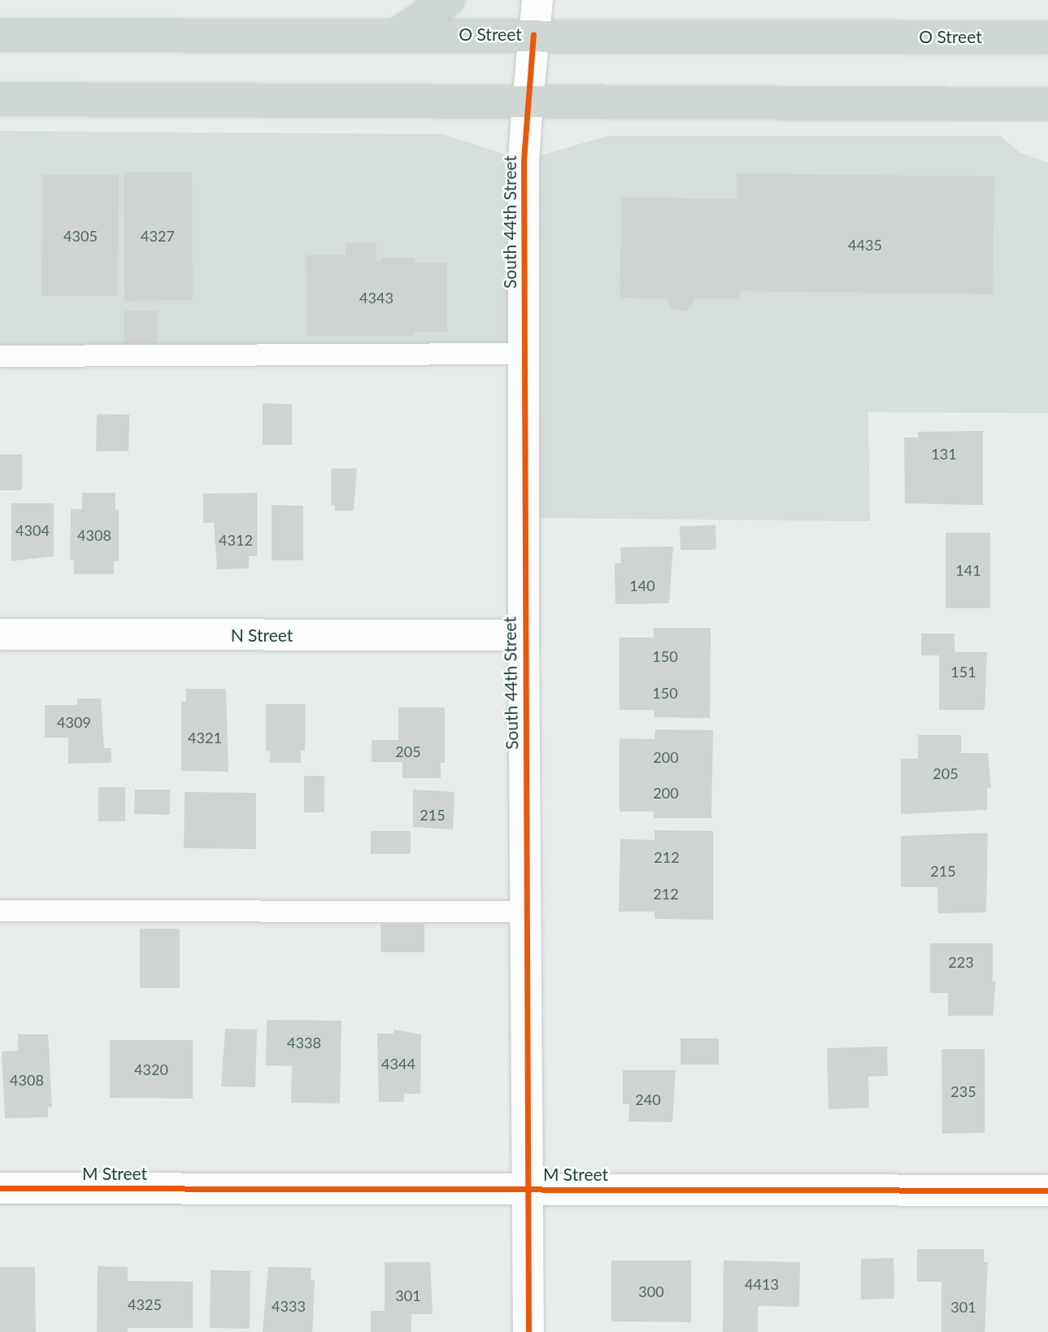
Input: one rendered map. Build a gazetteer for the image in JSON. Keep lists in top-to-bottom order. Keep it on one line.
{"streets":{"main road":["O Street"],"street":["South 44th Street","N Street","M Street"]},"crossings":[["O Street","South 44th Street"],["South 44th Street","N Street"],["South 44th Street","M Street"]],"house_numbers":["4305","4327","4435","4343","131","4304","4308","4312","141","140","150","151","150","4309","4321","205","200","205","200","215","212","215","212","223","4338","4344","4320","4308","235","240","4413","300","301","4325","4333","301"]}
